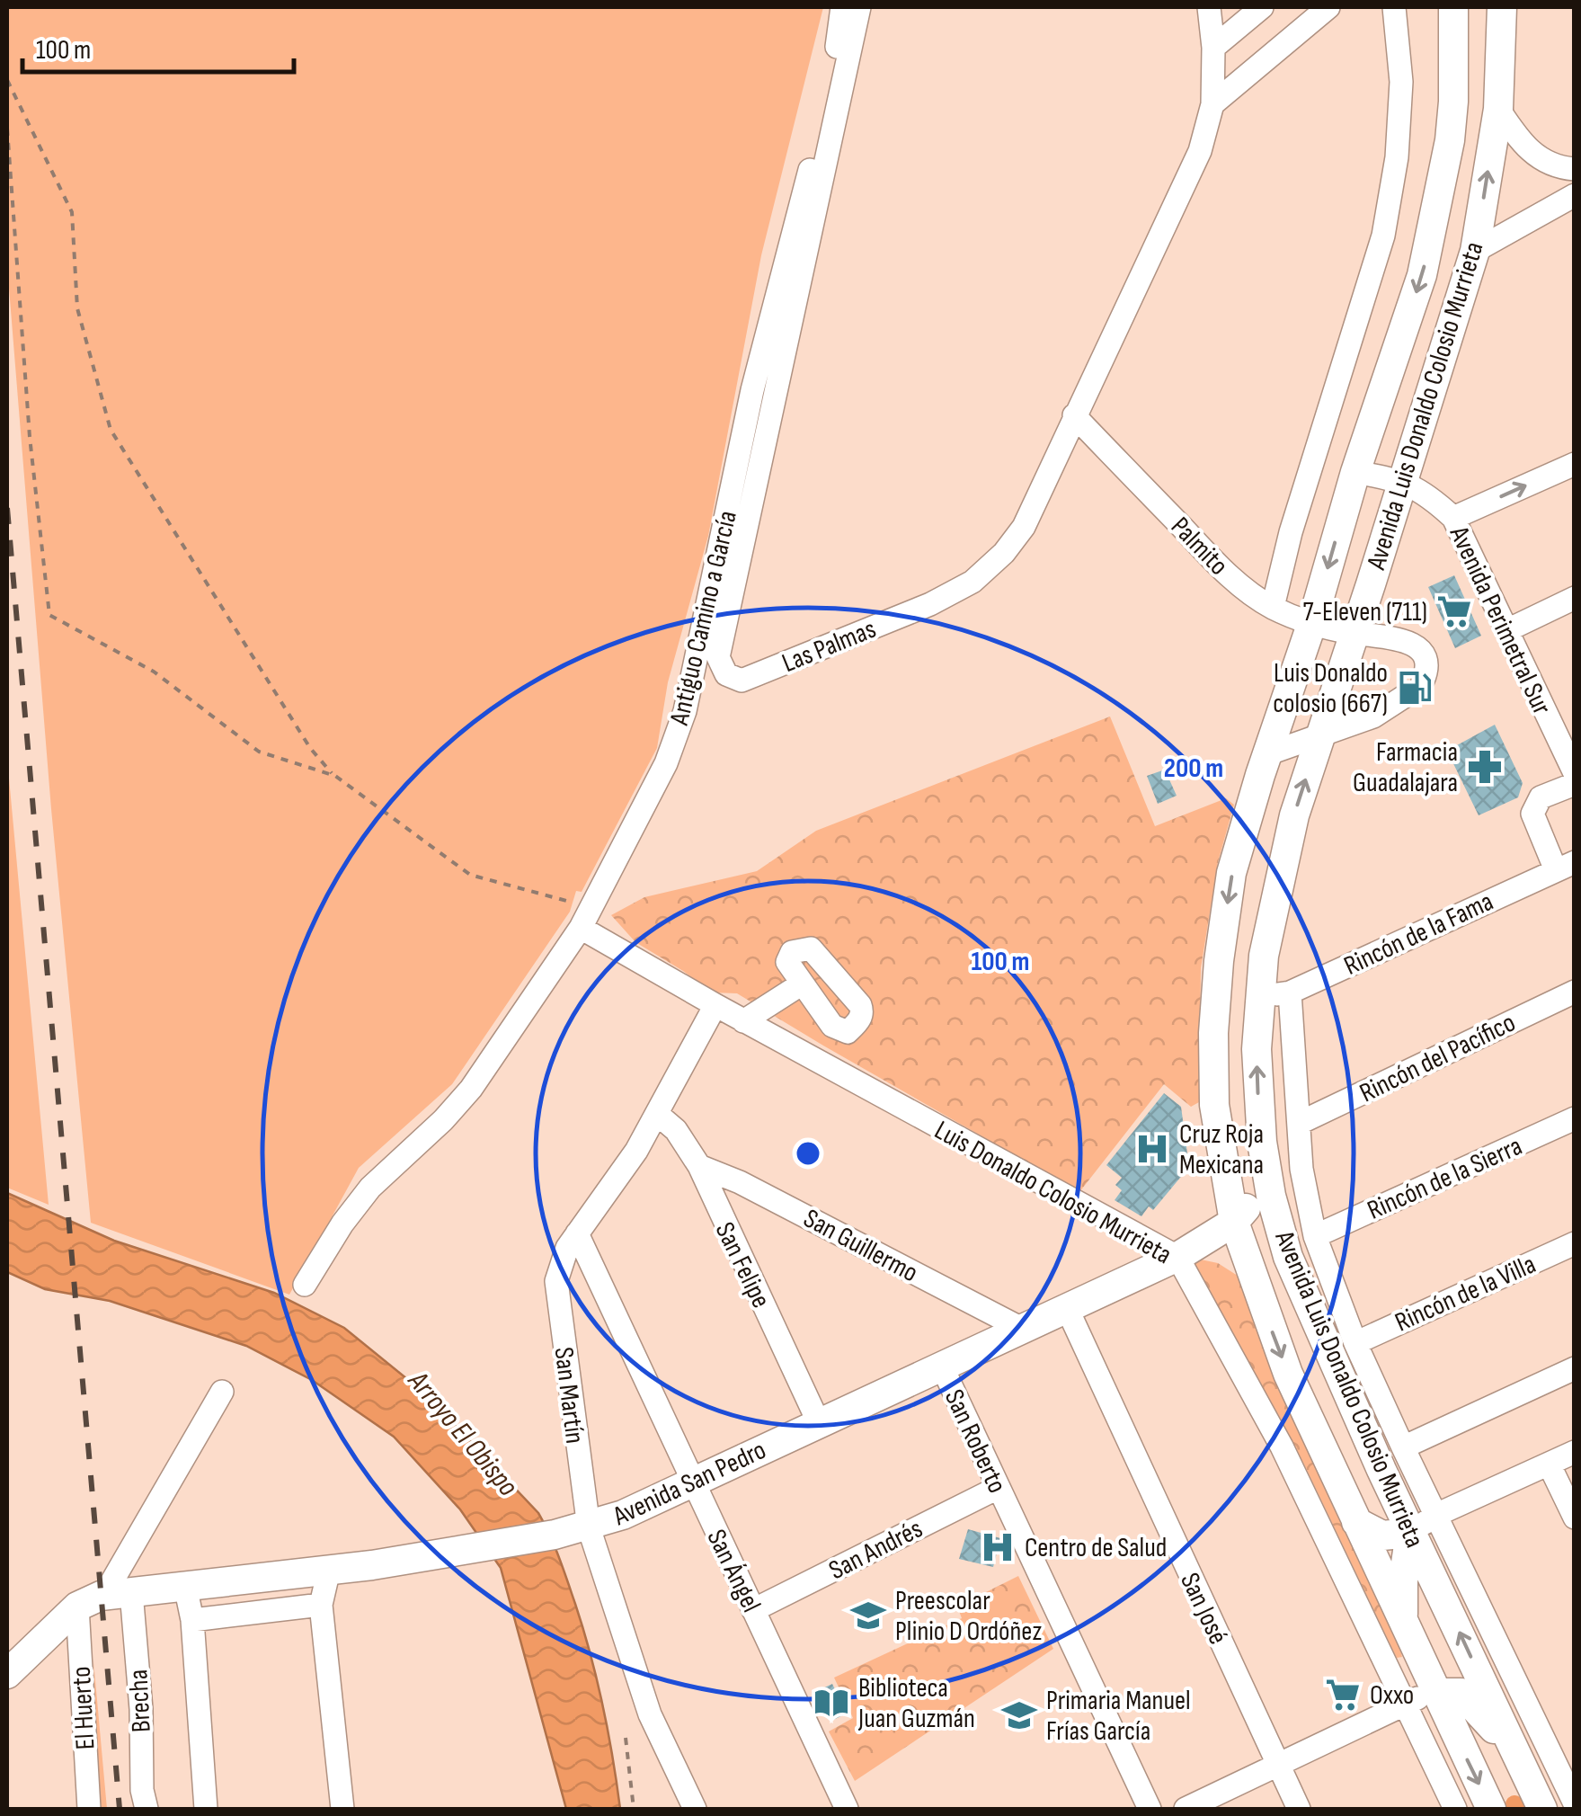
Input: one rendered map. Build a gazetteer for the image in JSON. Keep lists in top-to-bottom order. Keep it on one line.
{"streets":{"main road":["Avenida Luis Donaldo Colosio Murrieta","Avenida San Pedro"],"street":["Palmito","Antiguo Camino a García","Avenida Perimetral Sur","Las Palmas","Rincón de la Fama","Rincón del Pacífico","Rincón de la Sierra","Luis Donaldo Colosio Murrieta","San Guillermo","San Felipe","Rincón de la Villa","San Martín","San Roberto","San Andrés","San Ángel","San José","Brecha","El Huerto"]},"crossings":[["Avenida Luis Donaldo Colosio Murrieta","Palmito"],["Avenida Luis Donaldo Colosio Murrieta","Avenida Perimetral Sur"],["Avenida Luis Donaldo Colosio Murrieta","Rincón de la Fama"],["Avenida Luis Donaldo Colosio Murrieta","Avenida San Pedro"],["Palmito","Las Palmas"],["Antiguo Camino a García","Luis Donaldo Colosio Murrieta"],["Luis Donaldo Colosio Murrieta","San Martín"],["Luis Donaldo Colosio Murrieta","Avenida San Pedro"],["San Guillermo","San Felipe"],["San Guillermo","Avenida San Pedro"],["San Felipe","San Martín"],["San Felipe","Avenida San Pedro"],["San Martín","Avenida San Pedro"],["San Martín","San Ángel"],["San Roberto","Avenida San Pedro"],["San Roberto","San Andrés"],["Avenida San Pedro","San Ángel"],["Avenida San Pedro","San José"],["Avenida San Pedro","Brecha"],["Avenida San Pedro","El Huerto"],["San Andrés","San Ángel"],["Brecha","El Huerto"]],"water":["Arroyo El Obispo"],"places":{"supermarket":["7-Eleven (711)","Oxxo"],"fuel station":["Luis Donaldo colosio (667)"],"pharmacy":["Farmacia Guadalajara"],"hospital":["Cruz Roja Mexicana","Centro de Salud"],"school or university":["Preescolar Plinio D Ordóñez","Primaria Manuel Frías García"],"library":["Biblioteca Juan Guzmán"]},"scale_bar":"100 m","rings":["200 m","100 m"]}
